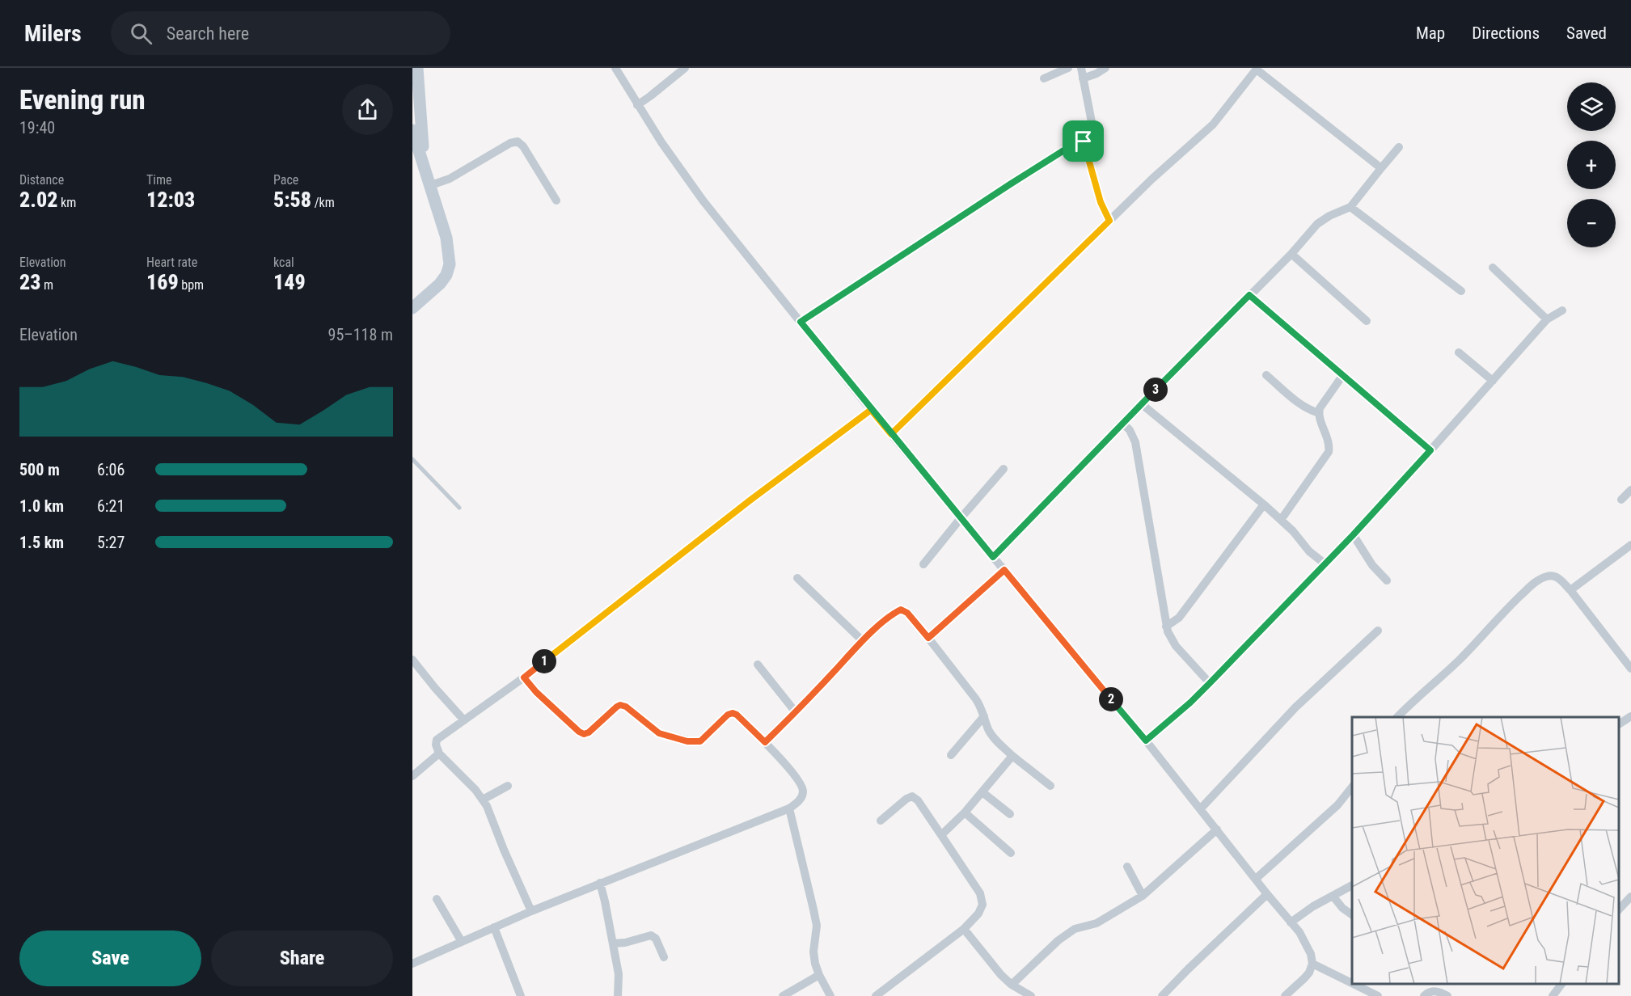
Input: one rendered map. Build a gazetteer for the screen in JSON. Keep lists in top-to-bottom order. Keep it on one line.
{"page":{"header":"Milers","search":"Search here","nav":["Map","Directions","Saved"],"heading":["Evening run","19:40"],"map_buttons":["+","−"],"stats":[["Distance","2.02 km"],["Time","12:03"],["Pace","5:58 /km"],["Elevation","23 m"],["Heart rate","169 bpm"],["kcal","149"]],"chart":["Elevation","95–118 m"],"pins":["3","1","2"],"list":[{"name":"500 m","note":"6:06"},{"name":"1.0 km","note":"6:21"},{"name":"1.5 km","note":"5:27"}],"buttons":["Save","Share"]}}
